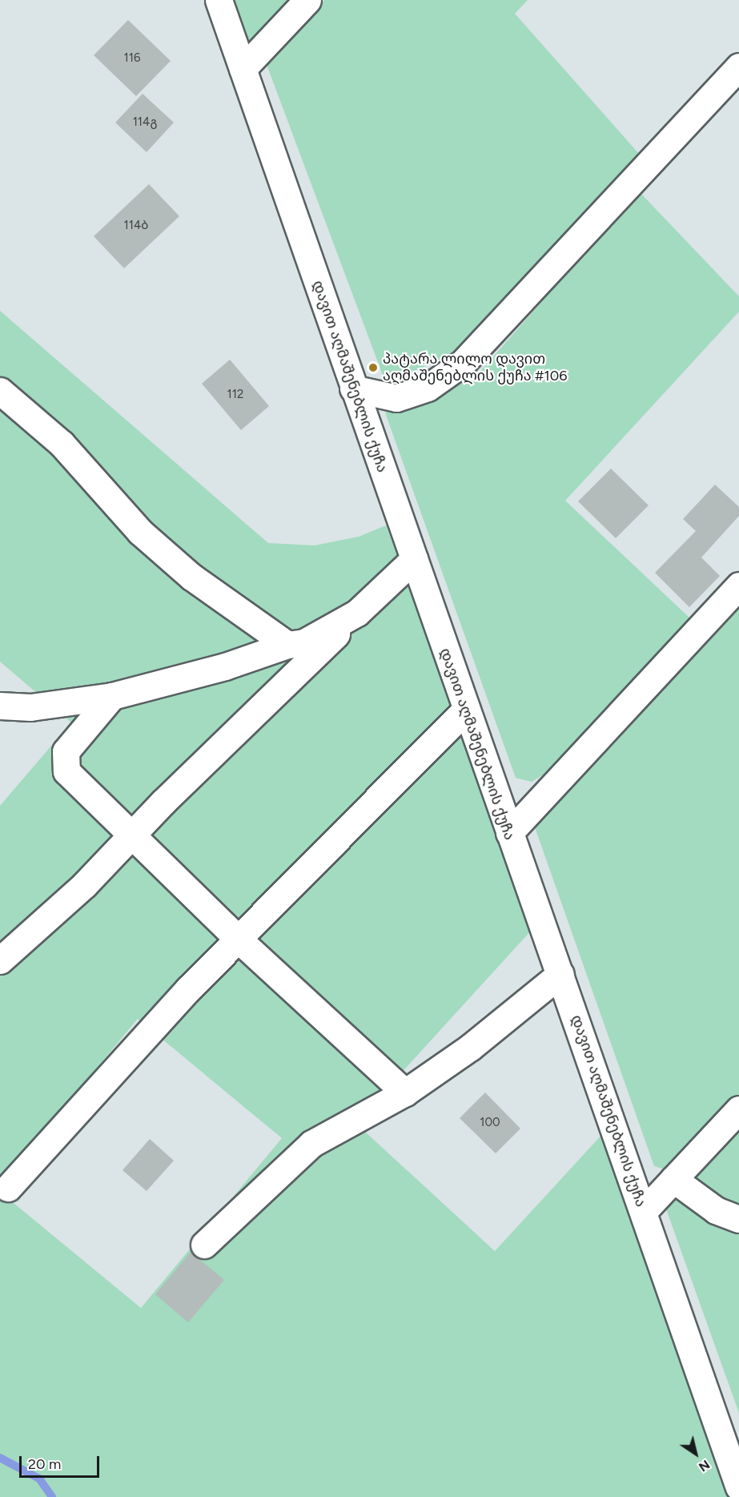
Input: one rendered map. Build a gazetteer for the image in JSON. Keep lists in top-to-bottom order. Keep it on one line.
{"streets":{"street":["დავით აღმაშენებლის ქუჩა"]},"places":["პატარა ლილო დავით აღმაშენებლის ქუჩა #106"],"house_numbers":["116","114გ","114ბ","112","100"],"scale_bar":"20 m","north":"bottom right"}
